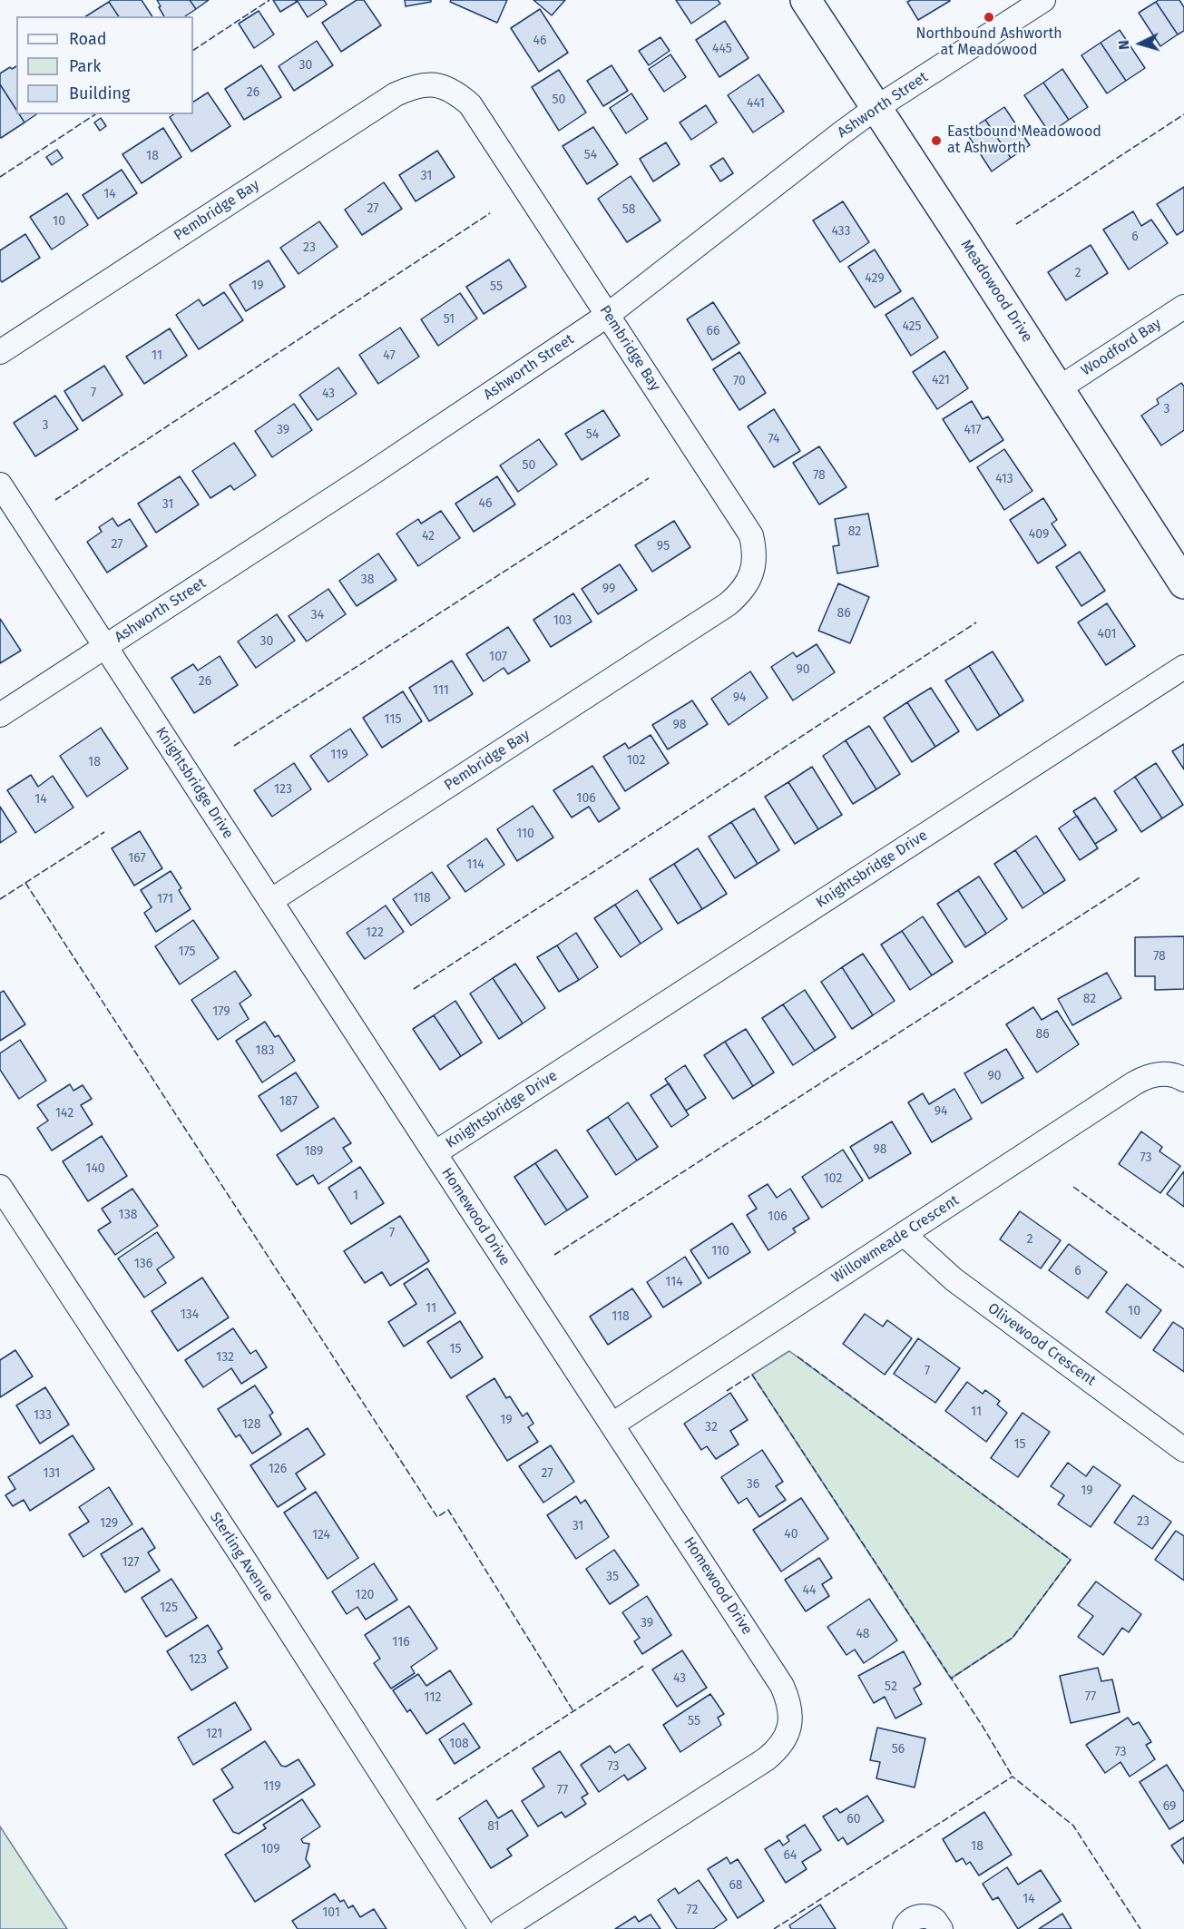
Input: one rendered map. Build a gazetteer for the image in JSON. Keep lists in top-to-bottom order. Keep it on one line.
{"streets":{"street":["Ashworth Street","Pembridge Bay","Meadowood Drive","Woodford Bay","Knightsbridge Drive","Homewood Drive","Willowmeade Crescent","Olivewood Crescent","Sterling Avenue"]},"crossings":[["Ashworth Street","Pembridge Bay"],["Ashworth Street","Meadowood Drive"],["Ashworth Street","Knightsbridge Drive"],["Pembridge Bay","Knightsbridge Drive"],["Meadowood Drive","Woodford Bay"],["Knightsbridge Drive","Homewood Drive"],["Homewood Drive","Willowmeade Crescent"],["Willowmeade Crescent","Olivewood Crescent"]],"places":["Northbound Ashworth at Meadowood","Eastbound Meadowood at Ashworth"],"house_numbers":["46","445","30","26","50","441","54","18","31","14","27","58","10","433","6","23","2","429","19","55","51","425","66","11","47","421","70","7","43","3","3","39","417","54","74","50","78","413","46","31","82","409","42","27","95","38","99","86","34","103","401","30","107","90","26","111","94","115","98","119","102","18","123","106","14","110","167","114","118","171","122","175","78","82","179","86","183","90","187","94","142","98","189","73","140","102","1","138","106","7","2","110","136","6","114","11","10","134","118","15","132","7","11","133","19","128","32","15","126","131","27","36","19","23","129","31","40","124","127","35","44","120","125","39","48","116","123","43","52","77","112","55","121","108","56","73","73","119","77","69","60","81","18","109","64","68","14","72","101"],"legend":["Road","Park","Building"],"north":"left"}
